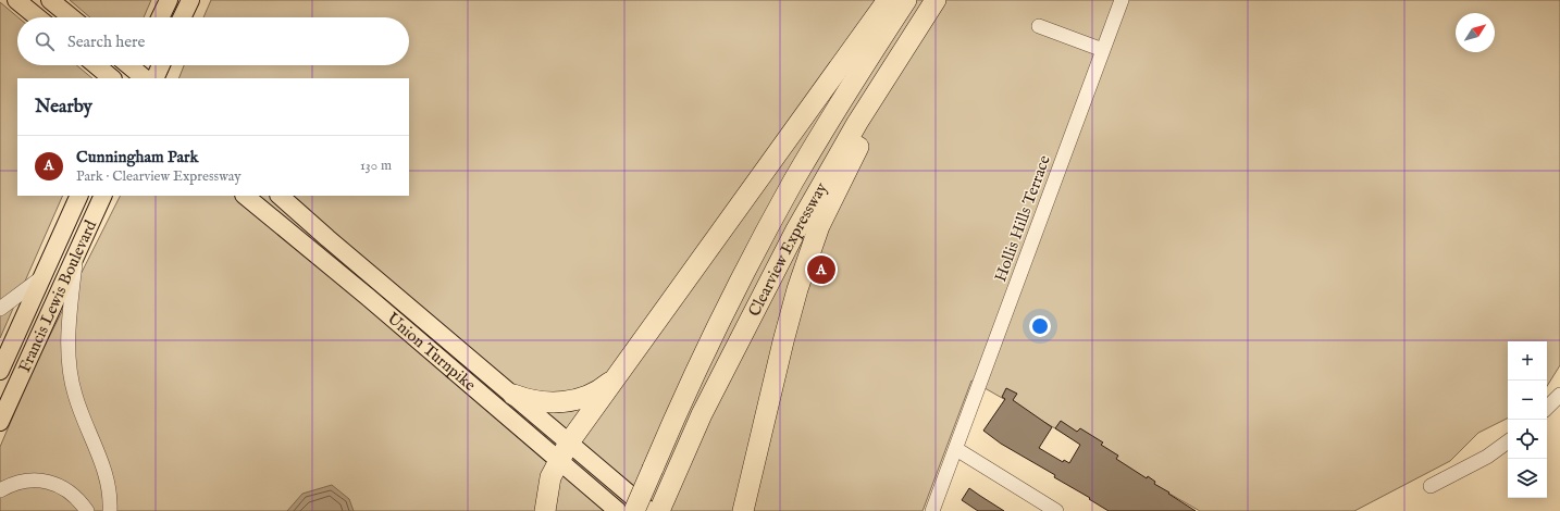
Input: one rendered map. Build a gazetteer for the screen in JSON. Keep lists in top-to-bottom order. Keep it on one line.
{"streets":{"highway":["Clearview Expressway"],"main road":["Francis Lewis Boulevard","Union Turnpike"],"street":["Hollis Hills Terrace"]},"north":"top right","page":{"search":"Search here","heading":"Nearby","list":[{"mark":"A","name":"Cunningham Park","note":"Park · Clearview Expressway","value":"130 m"}],"pins":"A","map_buttons":["+","−"]}}
